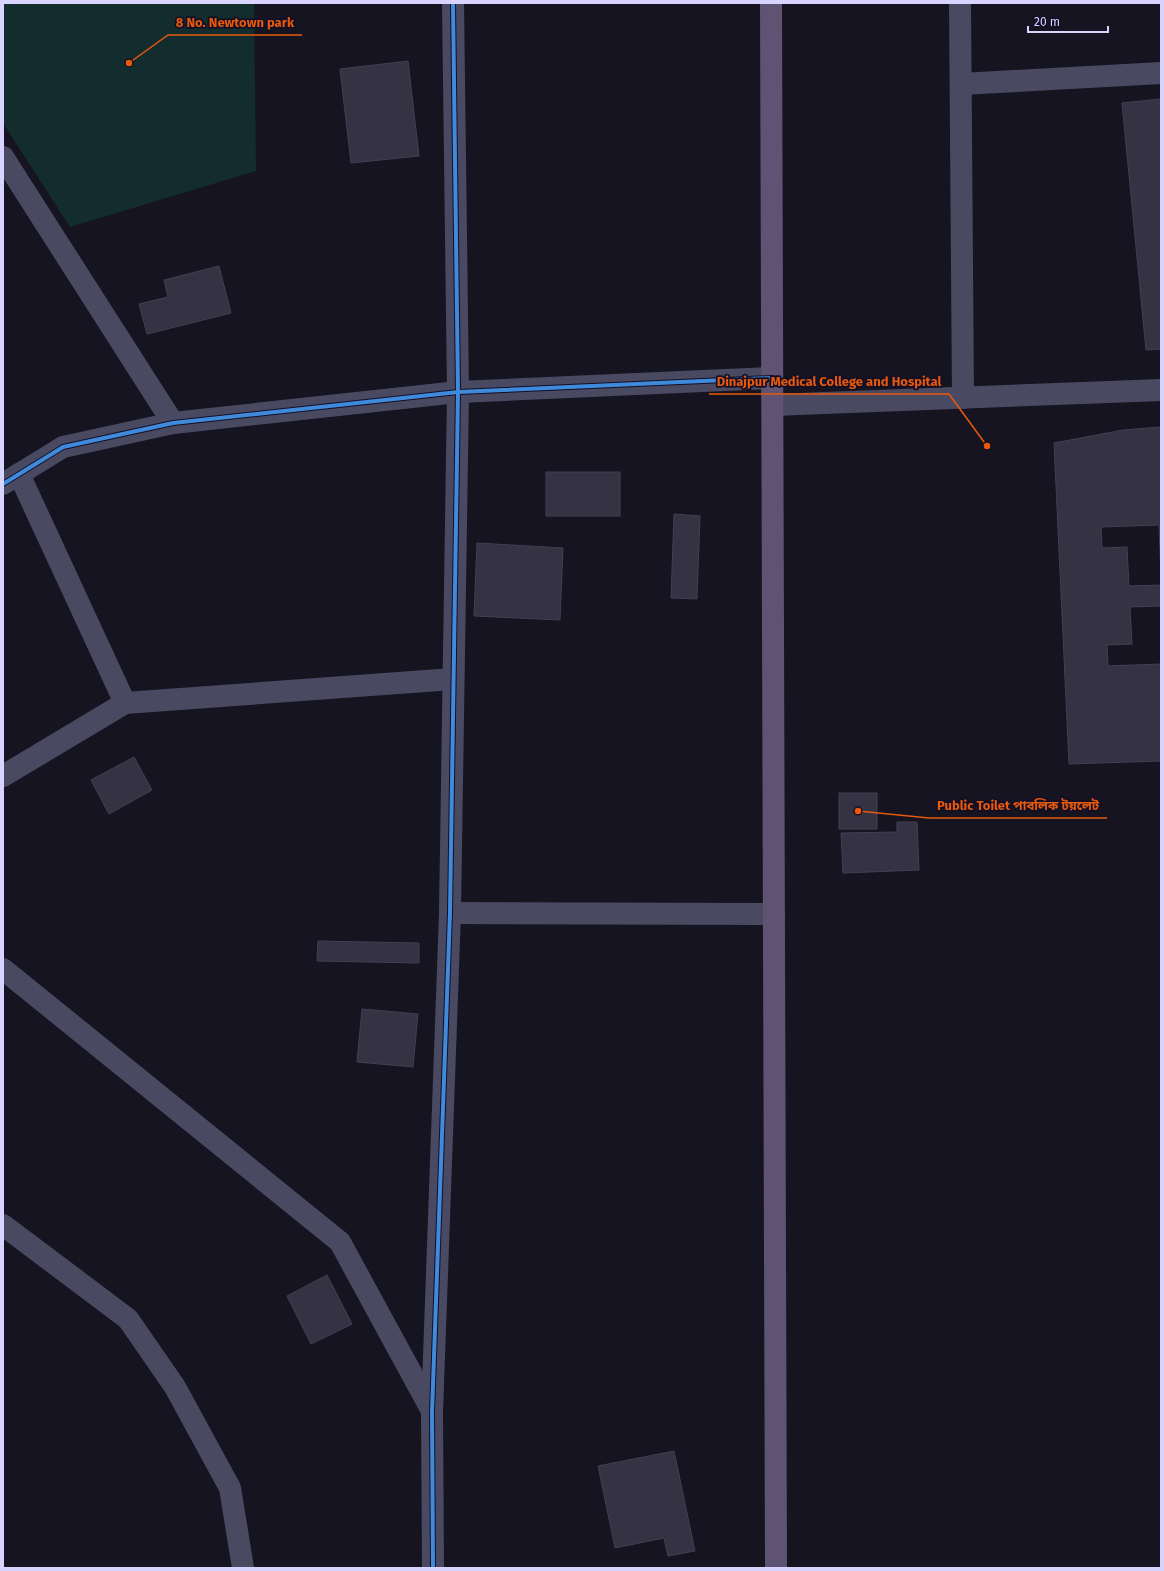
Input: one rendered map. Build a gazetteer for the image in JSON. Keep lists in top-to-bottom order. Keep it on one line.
{"places":["8 No. Newtown park","Dinajpur Medical College and Hospital","Public Toilet পাবলিক টয়লেট"],"scale_bar":"20 m"}
